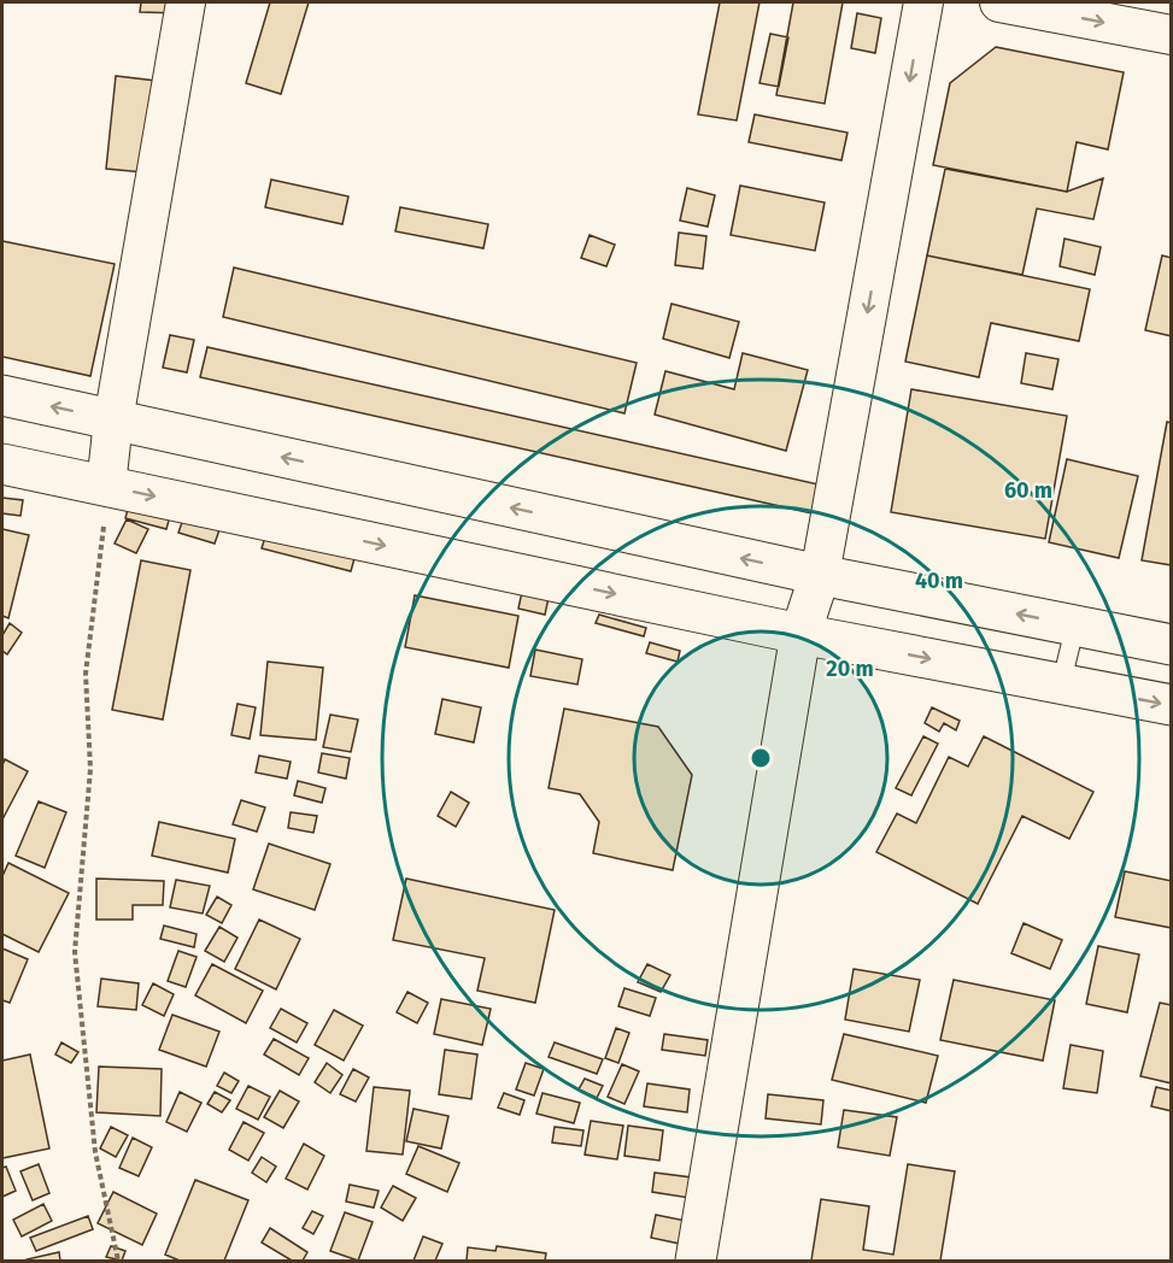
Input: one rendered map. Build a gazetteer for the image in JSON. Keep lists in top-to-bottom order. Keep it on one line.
{"rings":["60 m","40 m","20 m"]}
